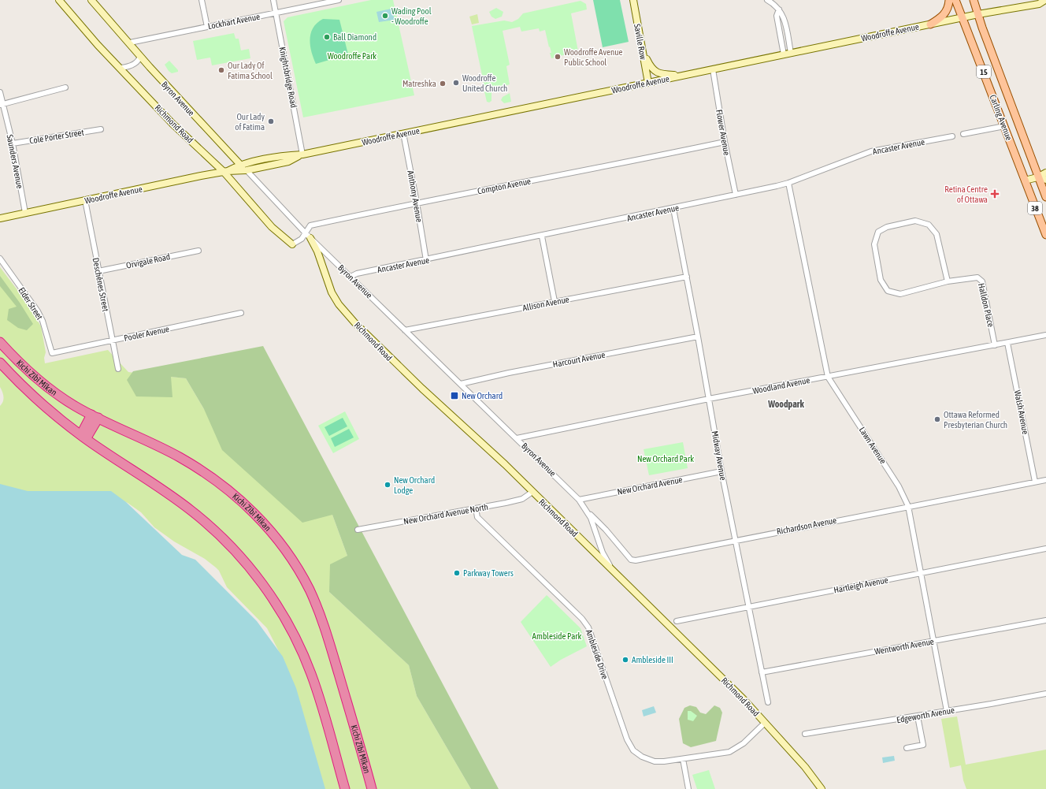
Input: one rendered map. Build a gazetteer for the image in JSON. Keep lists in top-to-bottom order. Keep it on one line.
{"streets":{"highway":["Kichi Zībī Mīkan"],"main road":["Woodroffe Avenue","Saville Row","15","Byron Avenue","Carling Avenue","Richmond Road","38"],"street":["Lockhart Avenue","Knightsbridge Road","Flower Avenue","Cole Porter Street","Ancaster Avenue","Saunders Avenue","Compton Avenue","Anthony Avenue","Orvigale Road","Deschênes Street","Elder Street","Allison Avenue","Halldon Place","Pooler Avenue","Harcourt Avenue","Woodland Avenue","Walsh Avenue","Lawn Avenue","Midway Avenue","New Orchard Avenue","New Orchard Avenue North","Richardson Avenue","Hartleigh Avenue","Wentworth Avenue","Ambleside Drive","Edgeworth Avenue"]},"crossings":[["Lockhart Avenue","Knightsbridge Road"],["Lockhart Avenue","Byron Avenue"],["Woodroffe Avenue","Saville Row"],["Woodroffe Avenue","Knightsbridge Road"],["Woodroffe Avenue","Byron Avenue"],["Woodroffe Avenue","Carling Avenue"],["Woodroffe Avenue","Richmond Road"],["Woodroffe Avenue","Flower Avenue"],["Woodroffe Avenue","Saunders Avenue"],["Woodroffe Avenue","Anthony Avenue"],["Woodroffe Avenue","Deschênes Street"],["Byron Avenue","Richmond Road"],["Byron Avenue","Ancaster Avenue"],["Byron Avenue","Compton Avenue"],["Byron Avenue","Allison Avenue"],["Byron Avenue","Harcourt Avenue"],["Byron Avenue","Woodland Avenue"],["Byron Avenue","New Orchard Avenue"],["Byron Avenue","Richardson Avenue"],["Richmond Road","Compton Avenue"],["Richmond Road","New Orchard Avenue North"],["Richmond Road","Ambleside Drive"],["Flower Avenue","Ancaster Avenue"],["Flower Avenue","Compton Avenue"],["Cole Porter Street","Saunders Avenue"],["Ancaster Avenue","Anthony Avenue"],["Ancaster Avenue","Lawn Avenue"],["Ancaster Avenue","Midway Avenue"],["Compton Avenue","Anthony Avenue"],["Orvigale Road","Deschênes Street"],["Deschênes Street","Pooler Avenue"],["Elder Street","Pooler Avenue"],["Allison Avenue","Midway Avenue"],["Halldon Place","Woodland Avenue"],["Harcourt Avenue","Midway Avenue"],["Woodland Avenue","Walsh Avenue"],["Woodland Avenue","Lawn Avenue"],["Woodland Avenue","Midway Avenue"],["Walsh Avenue","Richardson Avenue"],["Lawn Avenue","Richardson Avenue"],["Lawn Avenue","Hartleigh Avenue"],["Lawn Avenue","Wentworth Avenue"],["Lawn Avenue","Edgeworth Avenue"],["Midway Avenue","New Orchard Avenue"],["Midway Avenue","Richardson Avenue"],["Midway Avenue","Hartleigh Avenue"],["Midway Avenue","Wentworth Avenue"],["New Orchard Avenue North","Ambleside Drive"]],"districts":["Woodpark"],"parks":["Woodroffe Park","New Orchard Park","Ambleside Park"],"places":{"other":["Wading Pool - Woodroffe","Ball Diamond","Woodroffe Avenue Public School","Our Lady Of Fatima School","Woodroffe United Church","Matreshka","Our Lady of Fatima","Ottawa Reformed Presbyterian Church","New Orchard Lodge","Parkway Towers","Ambleside III"],"health":["Retina Centre of Ottawa"],"transit":["New Orchard"]}}
